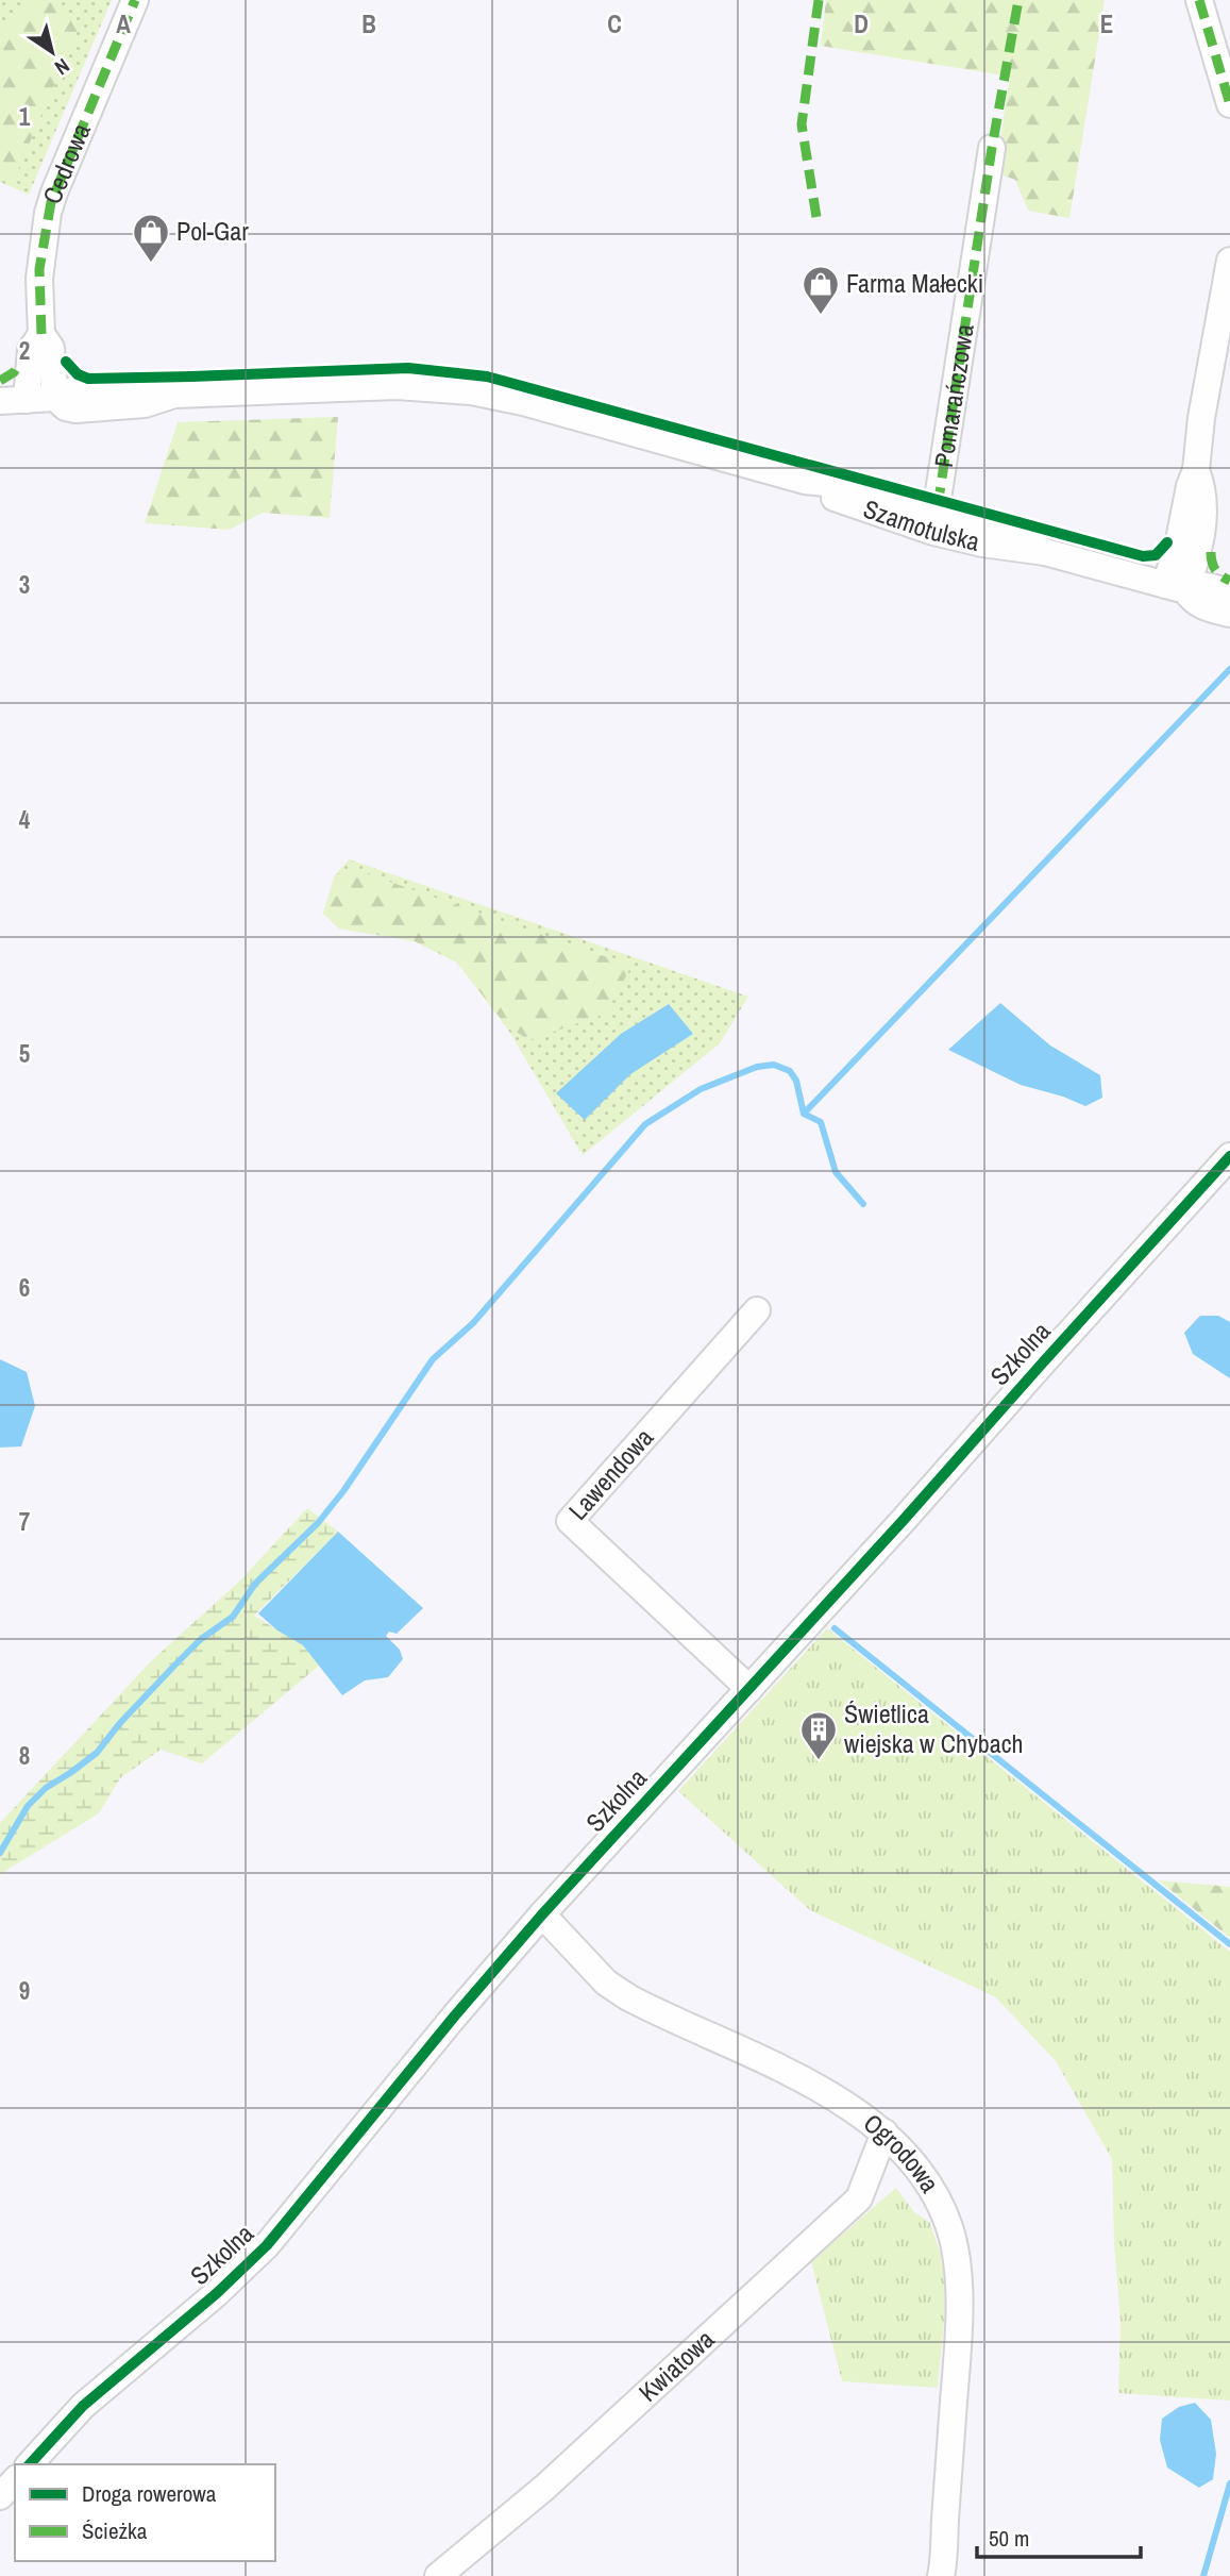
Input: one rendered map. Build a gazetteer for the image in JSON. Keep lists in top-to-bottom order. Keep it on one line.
{"streets":{"street":["Cedrowa","Pomarańczowa","Szamotulska","Szkolna","Lawendowa","Ogrodowa","Kwiatowa"]},"crossings":[["Cedrowa","Szamotulska"],["Pomarańczowa","Szamotulska"],["Szkolna","Lawendowa"],["Szkolna","Ogrodowa"],["Ogrodowa","Kwiatowa"]],"places":{"shop":["Pol-Gar","Farma Małecki"],"building":["Świetlica wiejska w Chybach"]},"legend":["Droga rowerowa","Ścieżka"],"scale_bar":"50 m","north":"bottom right","grid":{"columns":["A","B","C","D","E"],"rows":["1","2","3","4","5","6","7","8","9"]}}
